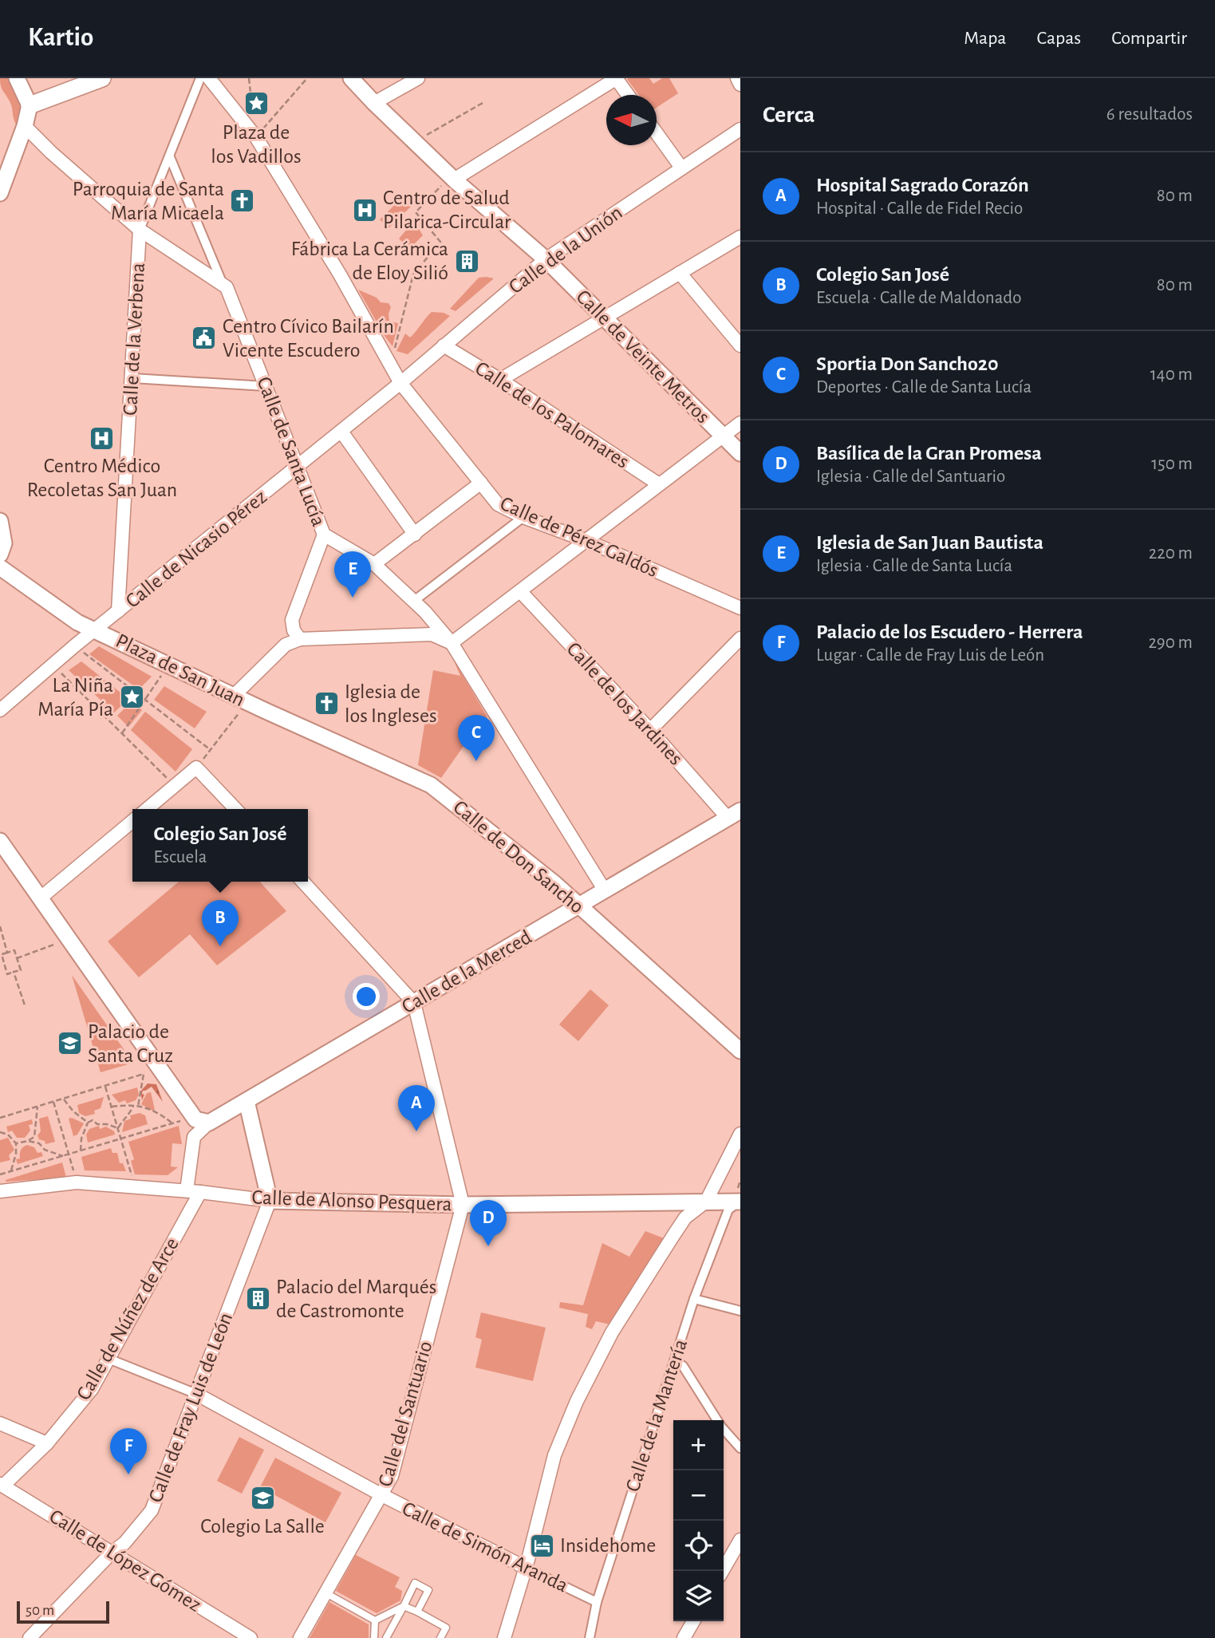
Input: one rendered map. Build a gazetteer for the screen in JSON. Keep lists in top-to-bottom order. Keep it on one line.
{"streets":{"street":["Calle de la Unión","Calle de la Verbena","Calle de Veinte Metros","Calle de los Palomares","Calle de Santa Lucía","Calle de Pérez Galdós","Calle de Nicasio Pérez","Plaza de San Juan","Calle de los Jardines","Calle de Don Sancho","Calle de la Merced","Calle de Alonso Pesquera","Calle de Núñez de Arce","Calle de Fray Luis de León","Calle del Santuario","Calle de la Mantería","Calle de Simón Aranda","Calle de López Gómez"]},"crossings":[["Calle de la Unión","Calle de Veinte Metros"],["Calle de la Unión","Calle de los Palomares"],["Calle de la Unión","Calle de Pérez Galdós"],["Calle de la Unión","Calle de Nicasio Pérez"],["Calle de la Verbena","Calle de Santa Lucía"],["Calle de la Verbena","Calle de Nicasio Pérez"],["Calle de Santa Lucía","Calle de Nicasio Pérez"],["Calle de Santa Lucía","Calle de la Merced"],["Calle de Pérez Galdós","Calle de Nicasio Pérez"],["Calle de Nicasio Pérez","Plaza de San Juan"],["Plaza de San Juan","Calle de Don Sancho"],["Calle de los Jardines","Calle de la Merced"],["Calle de Don Sancho","Calle de la Merced"],["Calle de Alonso Pesquera","Calle de Núñez de Arce"],["Calle de Alonso Pesquera","Calle de Fray Luis de León"],["Calle de Alonso Pesquera","Calle del Santuario"],["Calle de Alonso Pesquera","Calle de la Mantería"],["Calle de Núñez de Arce","Calle de López Gómez"],["Calle de Fray Luis de León","Calle de Simón Aranda"],["Calle de Fray Luis de León","Calle de López Gómez"],["Calle del Santuario","Calle de Simón Aranda"],["Calle de la Mantería","Calle de Simón Aranda"]],"places":{"place":["Plaza de los Vadillos","La Niña María Pía"],"church":["Parroquia de Santa María Micaela","Iglesia de los Ingleses"],"hospital":["Centro de Salud Pilarica-Circular","Centro Médico Recoletas San Juan"],"building":["Fábrica La Cerámica de Eloy Silió","Palacio del Marqués de Castromonte"],"public building":["Centro Cívico Bailarín Vicente Escudero"],"school or university":["Palacio de Santa Cruz","Colegio La Salle"],"hotel":["Insidehome"]},"scale_bar":"50 m","north":"left","page":{"header":"Kartio","nav":["Mapa","Capas","Compartir"],"heading":["Cerca","6 resultados"],"list":[{"mark":"A","name":"Hospital Sagrado Corazón","note":"Hospital · Calle de Fidel Recio","value":"80 m"},{"mark":"B","name":"Colegio San José","note":"Escuela · Calle de Maldonado","value":"80 m"},{"mark":"C","name":"Sportia Don Sancho20","note":"Deportes · Calle de Santa Lucía","value":"140 m"},{"mark":"D","name":"Basílica de la Gran Promesa","note":"Iglesia · Calle del Santuario","value":"150 m"},{"mark":"E","name":"Iglesia de San Juan Bautista","note":"Iglesia · Calle de Santa Lucía","value":"220 m"},{"mark":"F","name":"Palacio de los Escudero - Herrera","note":"Lugar · Calle de Fray Luis de León","value":"290 m"}],"pins":["E","C","B","A","D","F"],"popup":["Colegio San José","Escuela"],"map_buttons":["+","−"],"scale":"50 m"}}
